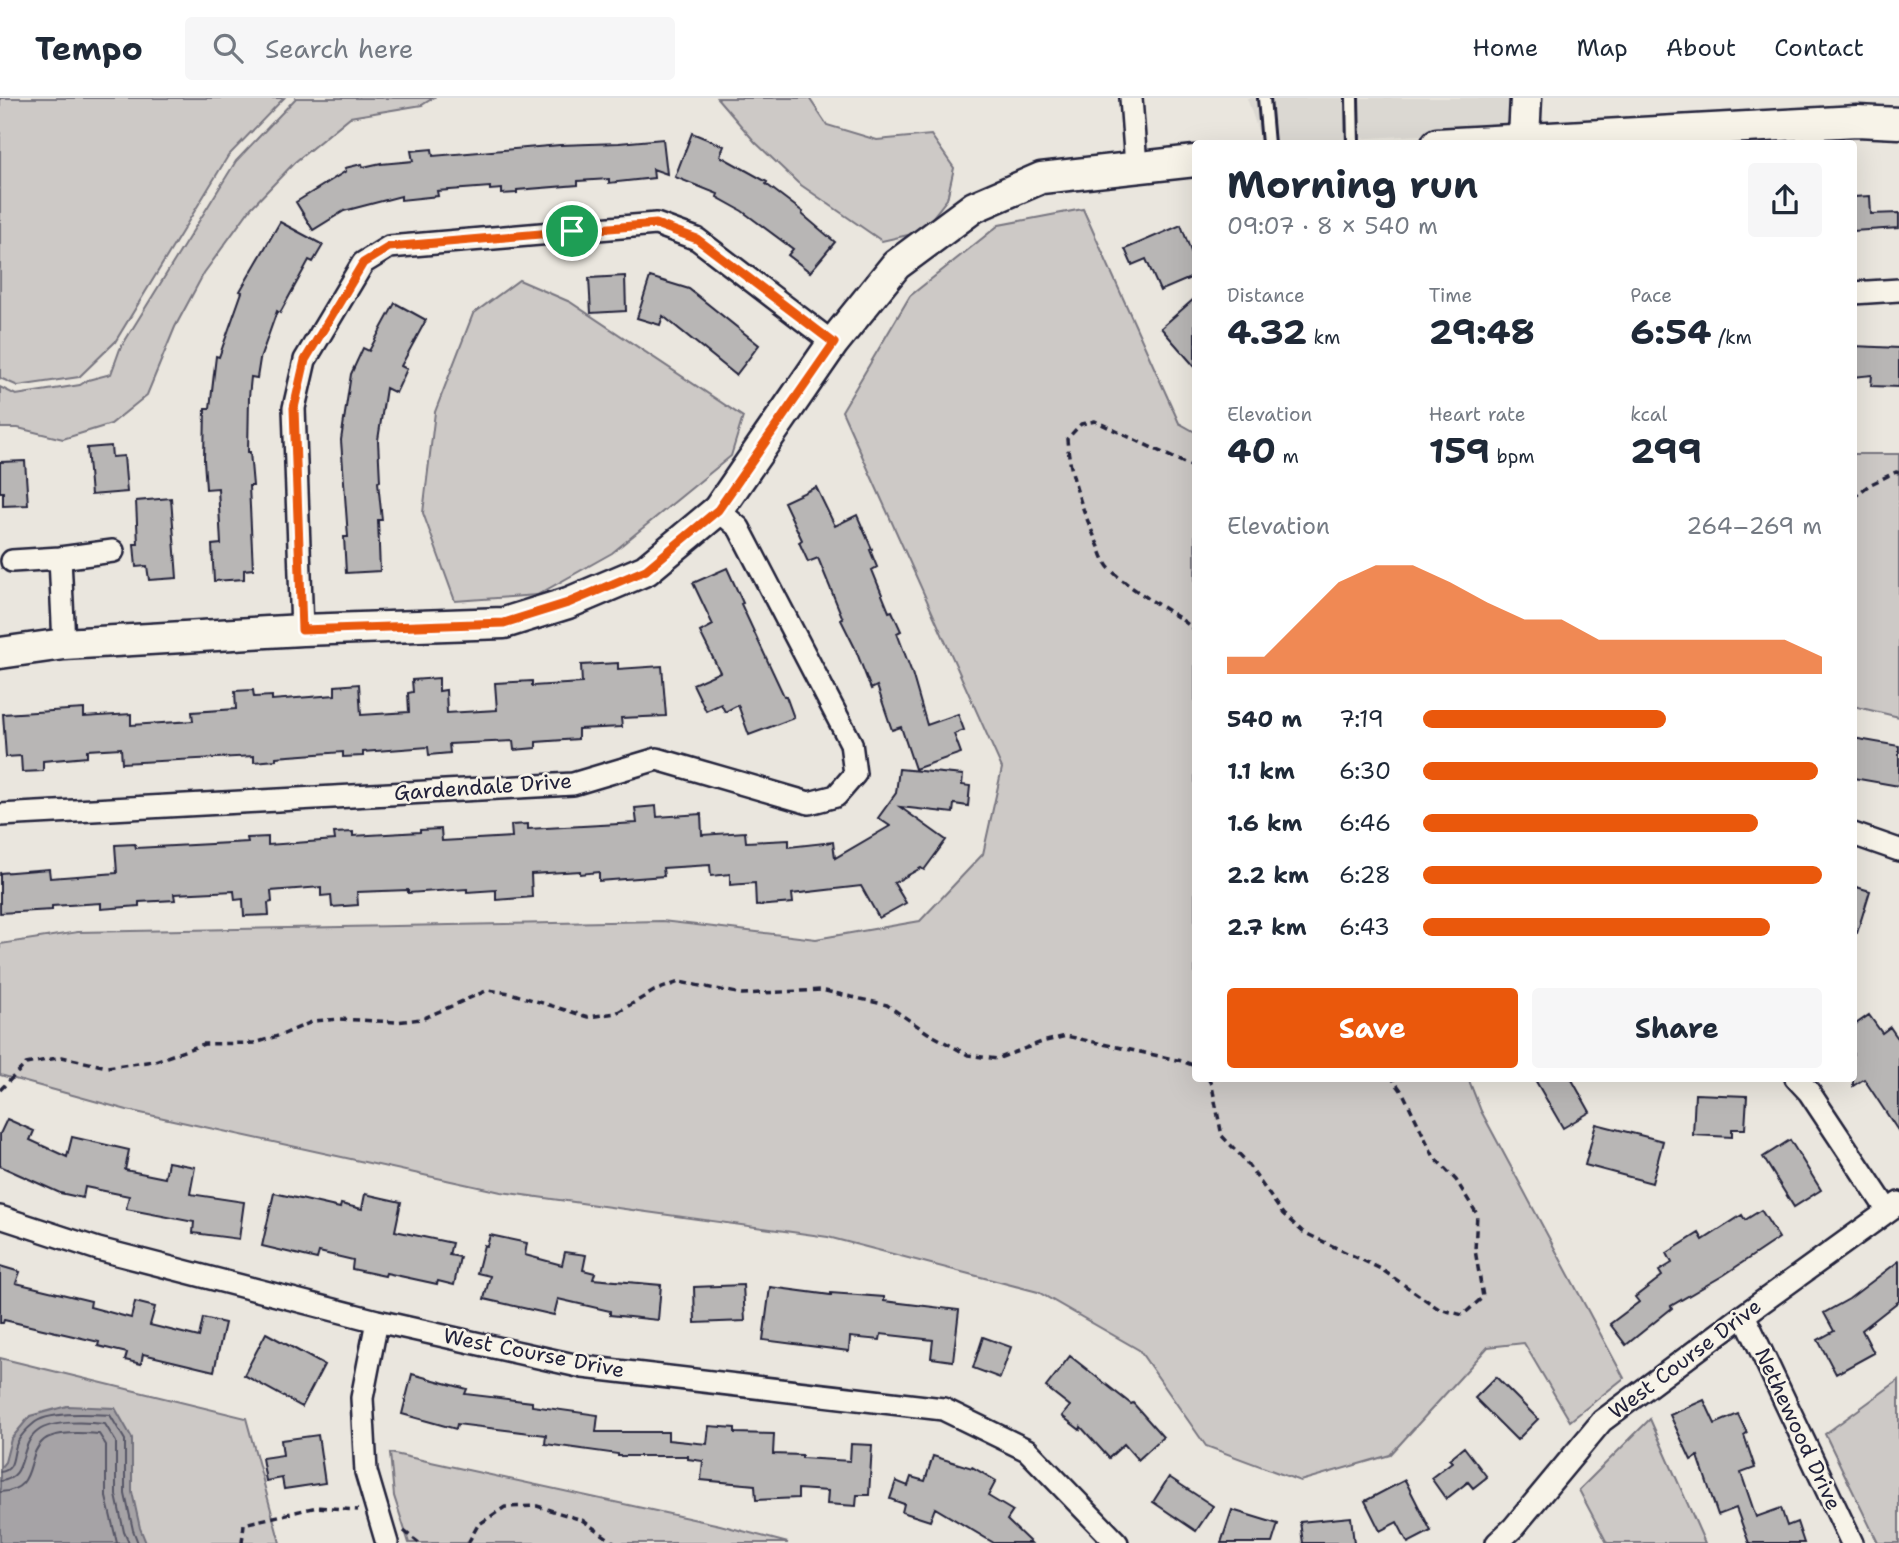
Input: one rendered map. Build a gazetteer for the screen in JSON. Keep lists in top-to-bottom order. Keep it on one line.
{"streets":{"street":["Gardendale Drive","West Course Drive","Nethewood Drive"]},"crossings":[["West Course Drive","Nethewood Drive"]],"page":{"header":"Tempo","search":"Search here","nav":["Home","Map","About","Contact"],"heading":["Morning run","09:07 · 8 × 540 m"],"stats":[["Distance","4.32 km"],["Time","29:48"],["Pace","6:54 /km"],["Elevation","40 m"],["Heart rate","159 bpm"],["kcal","299"]],"chart":["Elevation","264–269 m"],"list":[{"name":"540 m","note":"7:19"},{"name":"1.1 km","note":"6:30"},{"name":"1.6 km","note":"6:46"},{"name":"2.2 km","note":"6:28"},{"name":"2.7 km","note":"6:43"}],"buttons":["Save","Share"]}}
